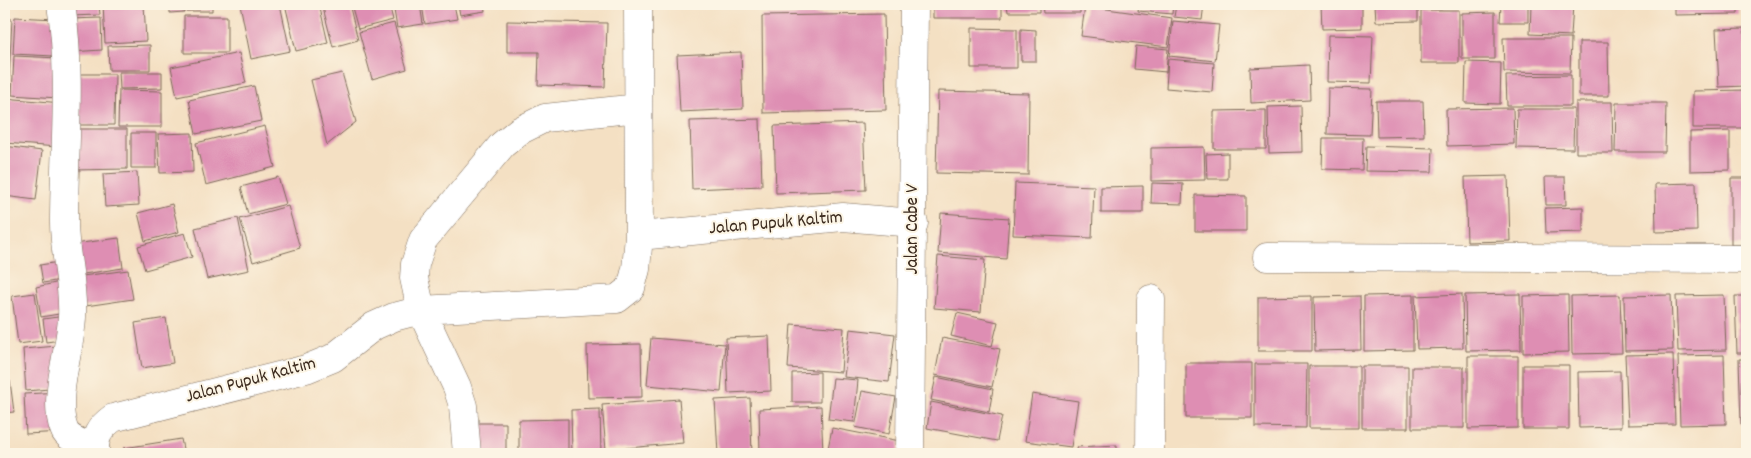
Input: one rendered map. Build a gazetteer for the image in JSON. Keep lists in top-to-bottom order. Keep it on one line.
{"streets":{"street":["Jalan Pupuk Kaltim","Jalan Cabe V"]},"crossings":[["Jalan Pupuk Kaltim","Jalan Cabe V"]]}
